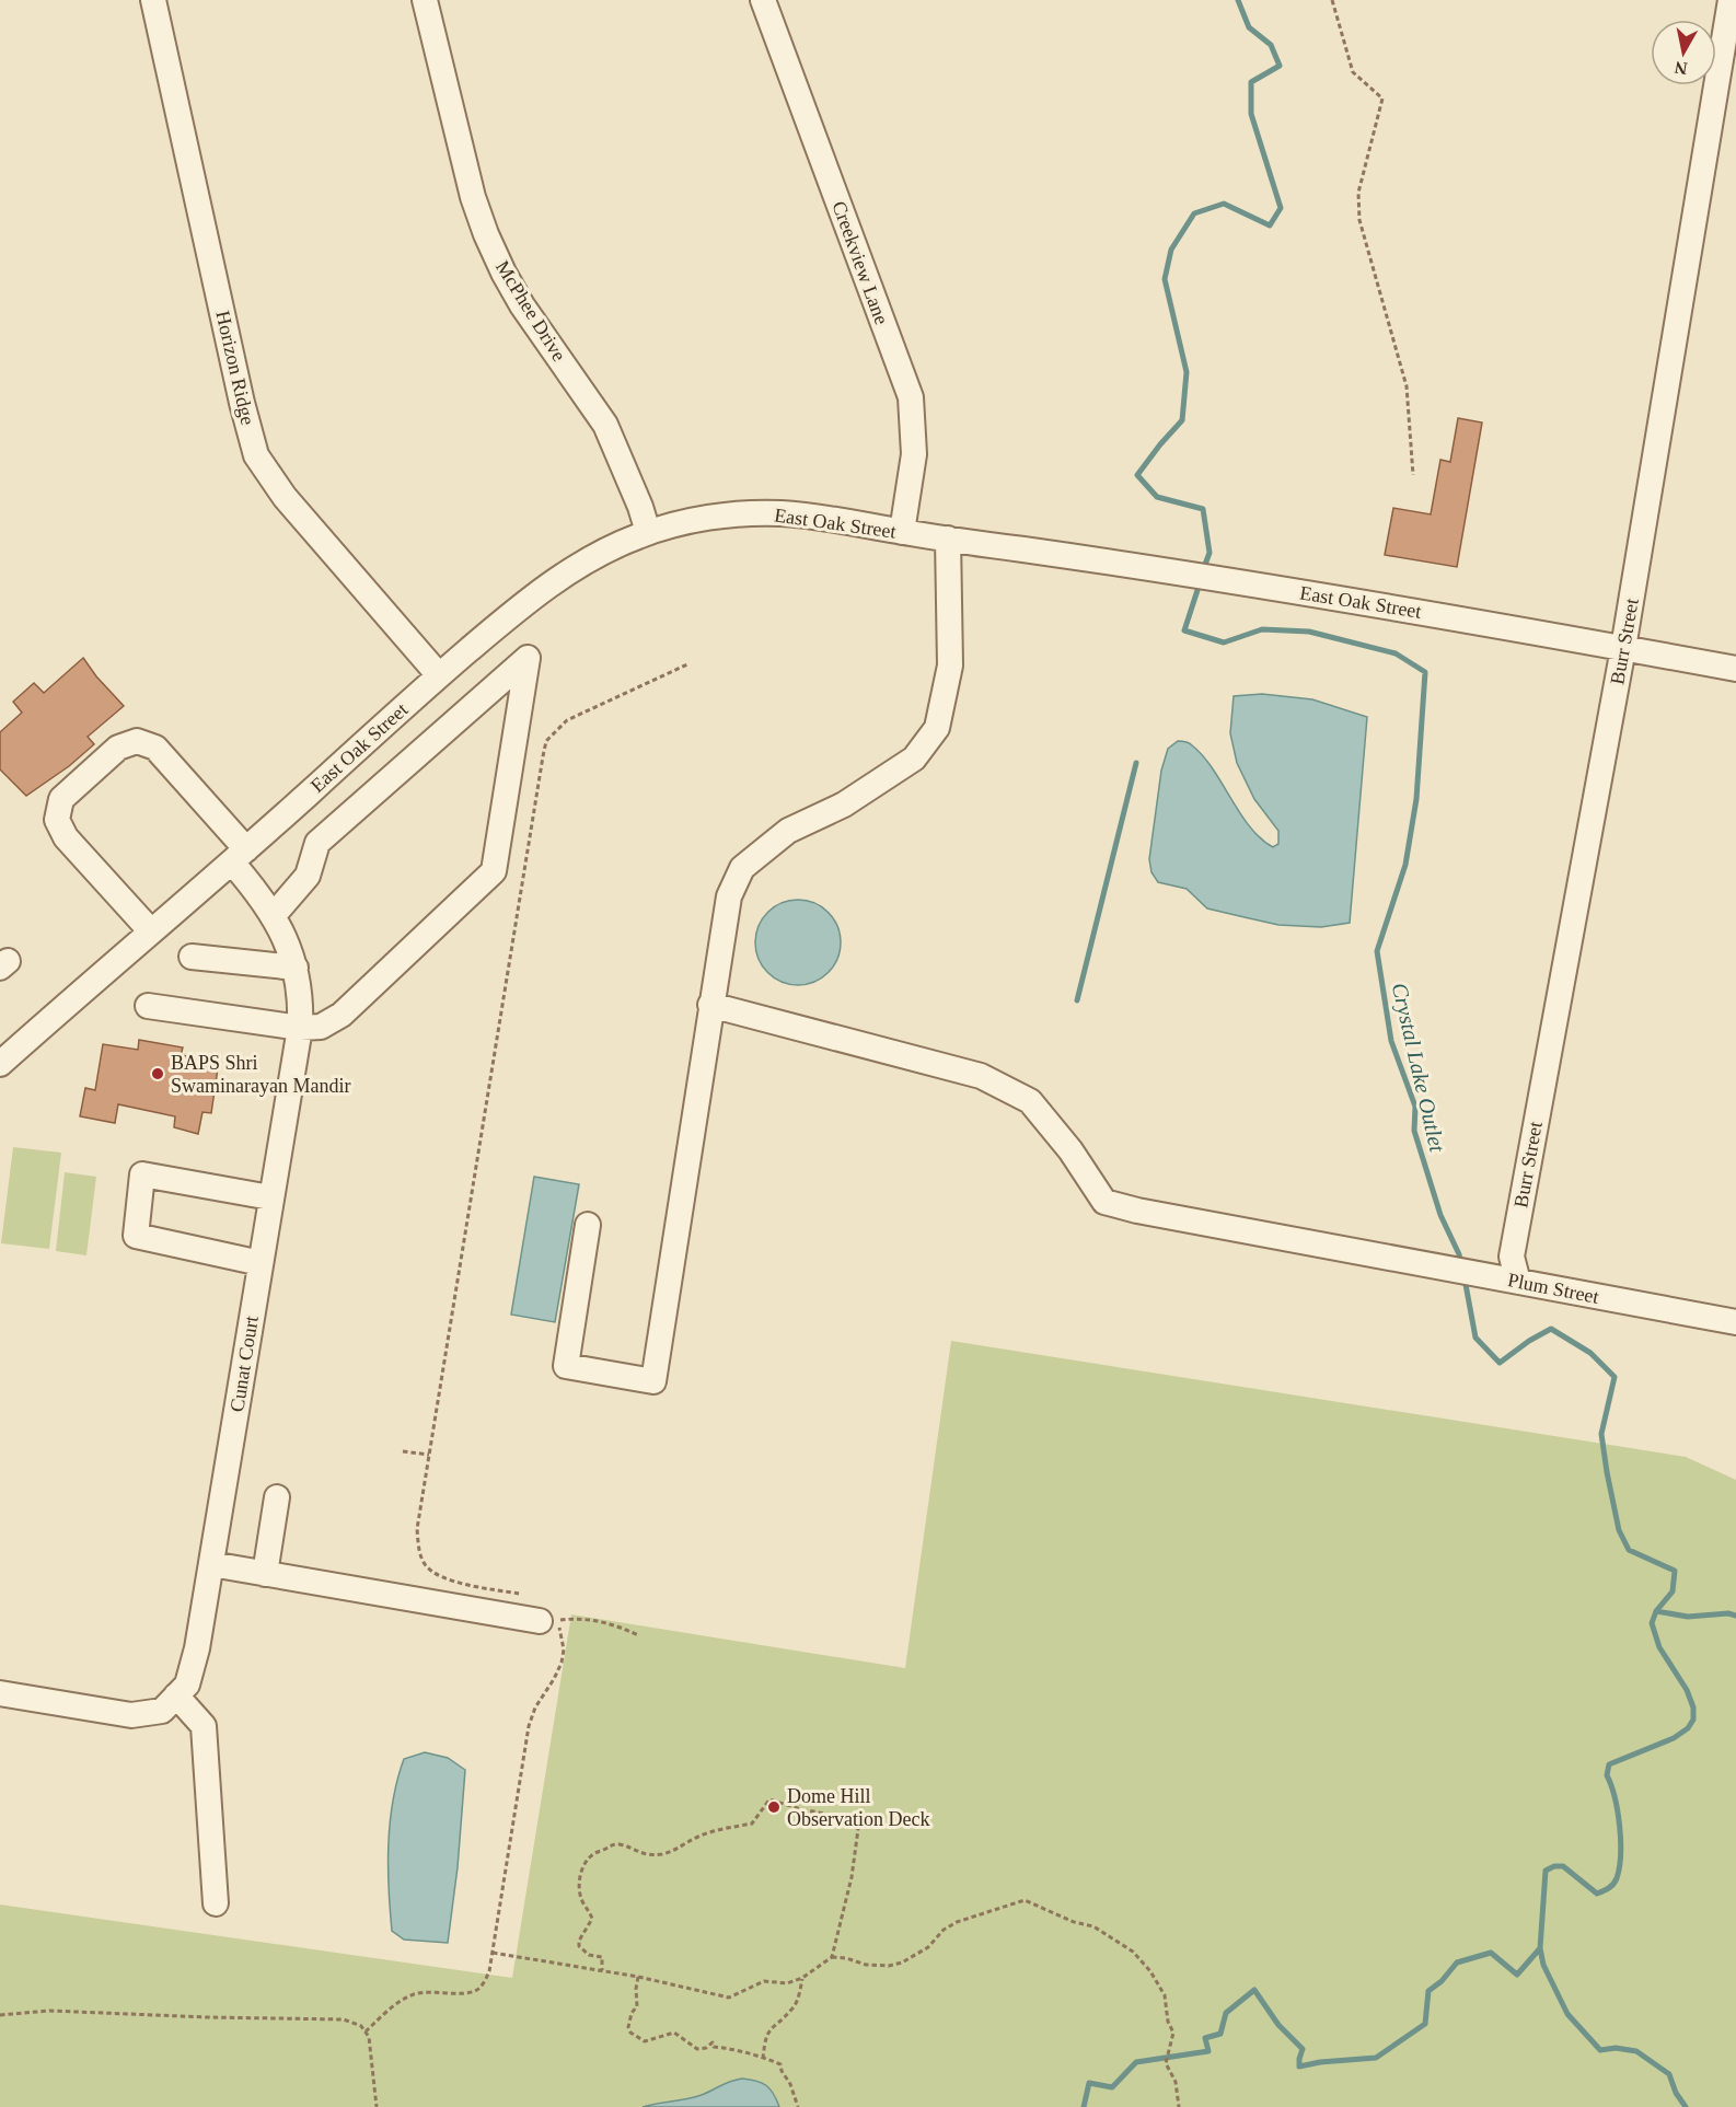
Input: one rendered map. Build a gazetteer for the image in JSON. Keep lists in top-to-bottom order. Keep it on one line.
{"streets":{"street":["Creekview Lane","McPhee Drive","Horizon Ridge","East Oak Street","Burr Street","Plum Street","Cunat Court"]},"crossings":[["Creekview Lane","East Oak Street"],["McPhee Drive","East Oak Street"],["Horizon Ridge","East Oak Street"],["East Oak Street","Burr Street"],["East Oak Street","Cunat Court"],["Burr Street","Plum Street"]],"water":["Crystal Lake Outlet"],"places":["BAPS Shri Swaminarayan Mandir","Dome Hill Observation Deck"],"north":"bottom"}
